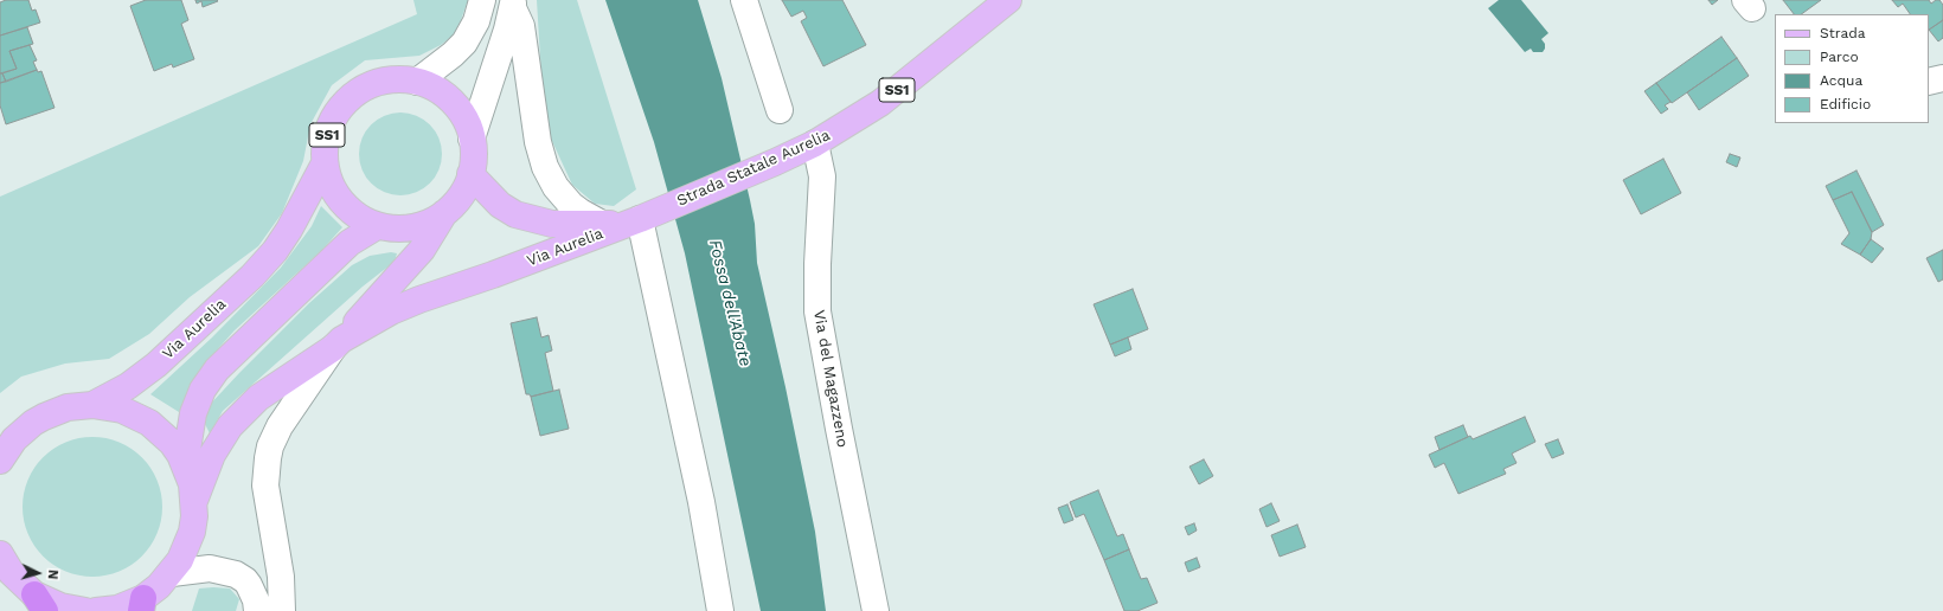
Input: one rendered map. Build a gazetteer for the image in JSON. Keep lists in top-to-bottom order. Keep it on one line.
{"streets":{"main road":["SS1","Strada Statale Aurelia","Via Aurelia"],"street":["Via del Magazzeno"]},"crossings":[["SS1","Via Aurelia"],["Strada Statale Aurelia","Via Aurelia"],["Strada Statale Aurelia","Via del Magazzeno"]],"water":["Fossa dell'Abate"],"legend":["Strada","Parco","Acqua","Edificio"],"north":"right"}
